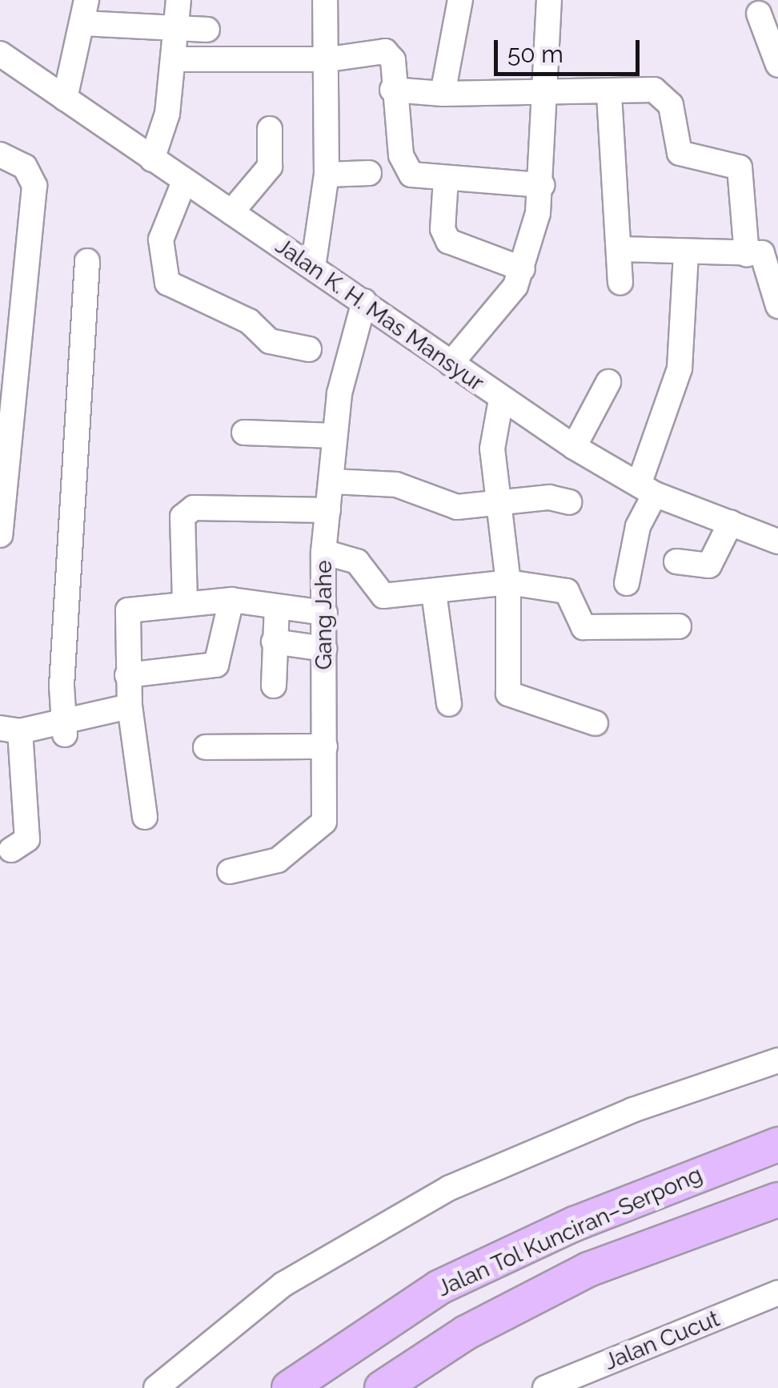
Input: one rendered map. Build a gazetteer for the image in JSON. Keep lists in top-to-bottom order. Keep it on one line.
{"streets":{"highway":["Jalan Tol Kunciran–Serpong"],"street":["Jalan K. H. Mas Mansyur","Gang Jahe","Jalan Cucut"]},"crossings":[["Jalan K. H. Mas Mansyur","Gang Jahe"]],"scale_bar":"50 m"}
